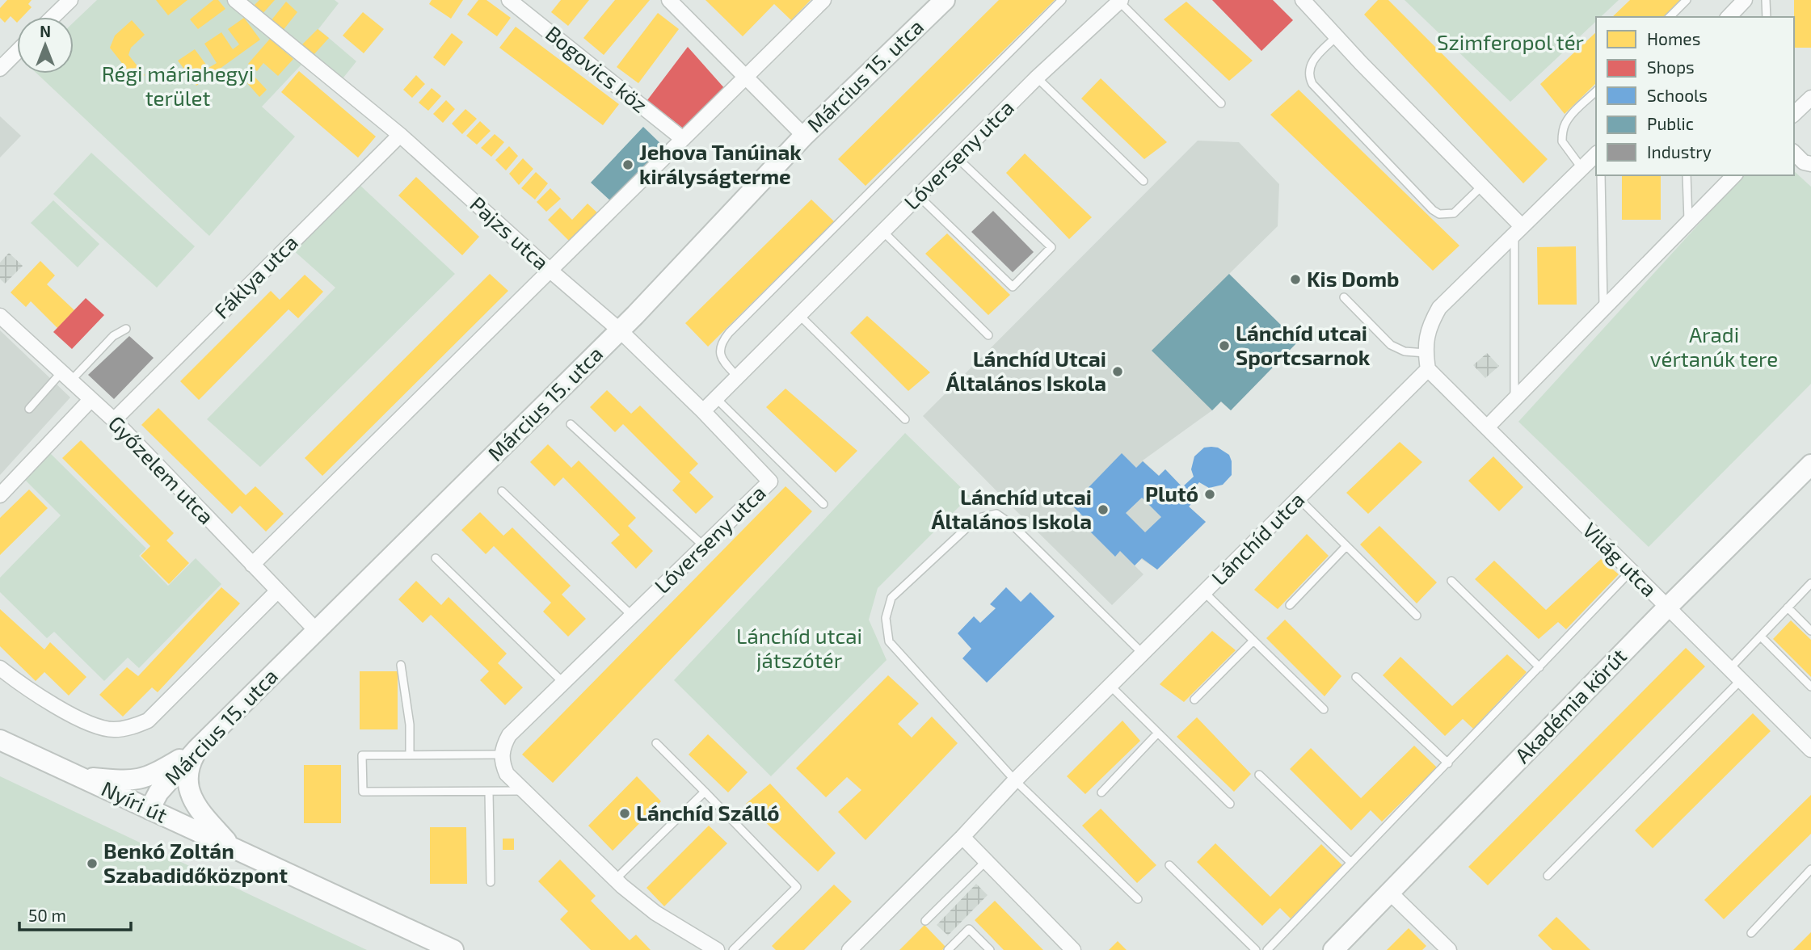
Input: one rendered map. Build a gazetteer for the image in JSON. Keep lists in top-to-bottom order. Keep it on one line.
{"streets":{"street":["Bogovics köz","Március 15. utca","Lóverseny utca","Pajzs utca","Fáklya utca","Győzelem utca","Lánchíd utca","Világ utca","Akadémia körút","Nyíri út"]},"crossings":[["Március 15. utca","Pajzs utca"],["Március 15. utca","Győzelem utca"],["Március 15. utca","Nyíri út"],["Lóverseny utca","Pajzs utca"],["Pajzs utca","Fáklya utca"],["Fáklya utca","Győzelem utca"],["Lánchíd utca","Világ utca"],["Világ utca","Akadémia körút"]],"parks":["Szimferopol tér","Régi máriahegyi terület","Aradi vértanúk tere","Lánchíd utcai játszótér"],"places":["Jehova Tanúinak királyságterme","Kis Domb","Lánchíd utcai Sportcsarnok","Lánchíd Utcai Általános Iskola","Plutó","Lánchíd utcai Általános Iskola","Lánchíd Szálló","Benkó Zoltán Szabadidőközpont"],"legend":["Homes","Shops","Schools","Public","Industry"],"scale_bar":"50 m","north":"top"}
